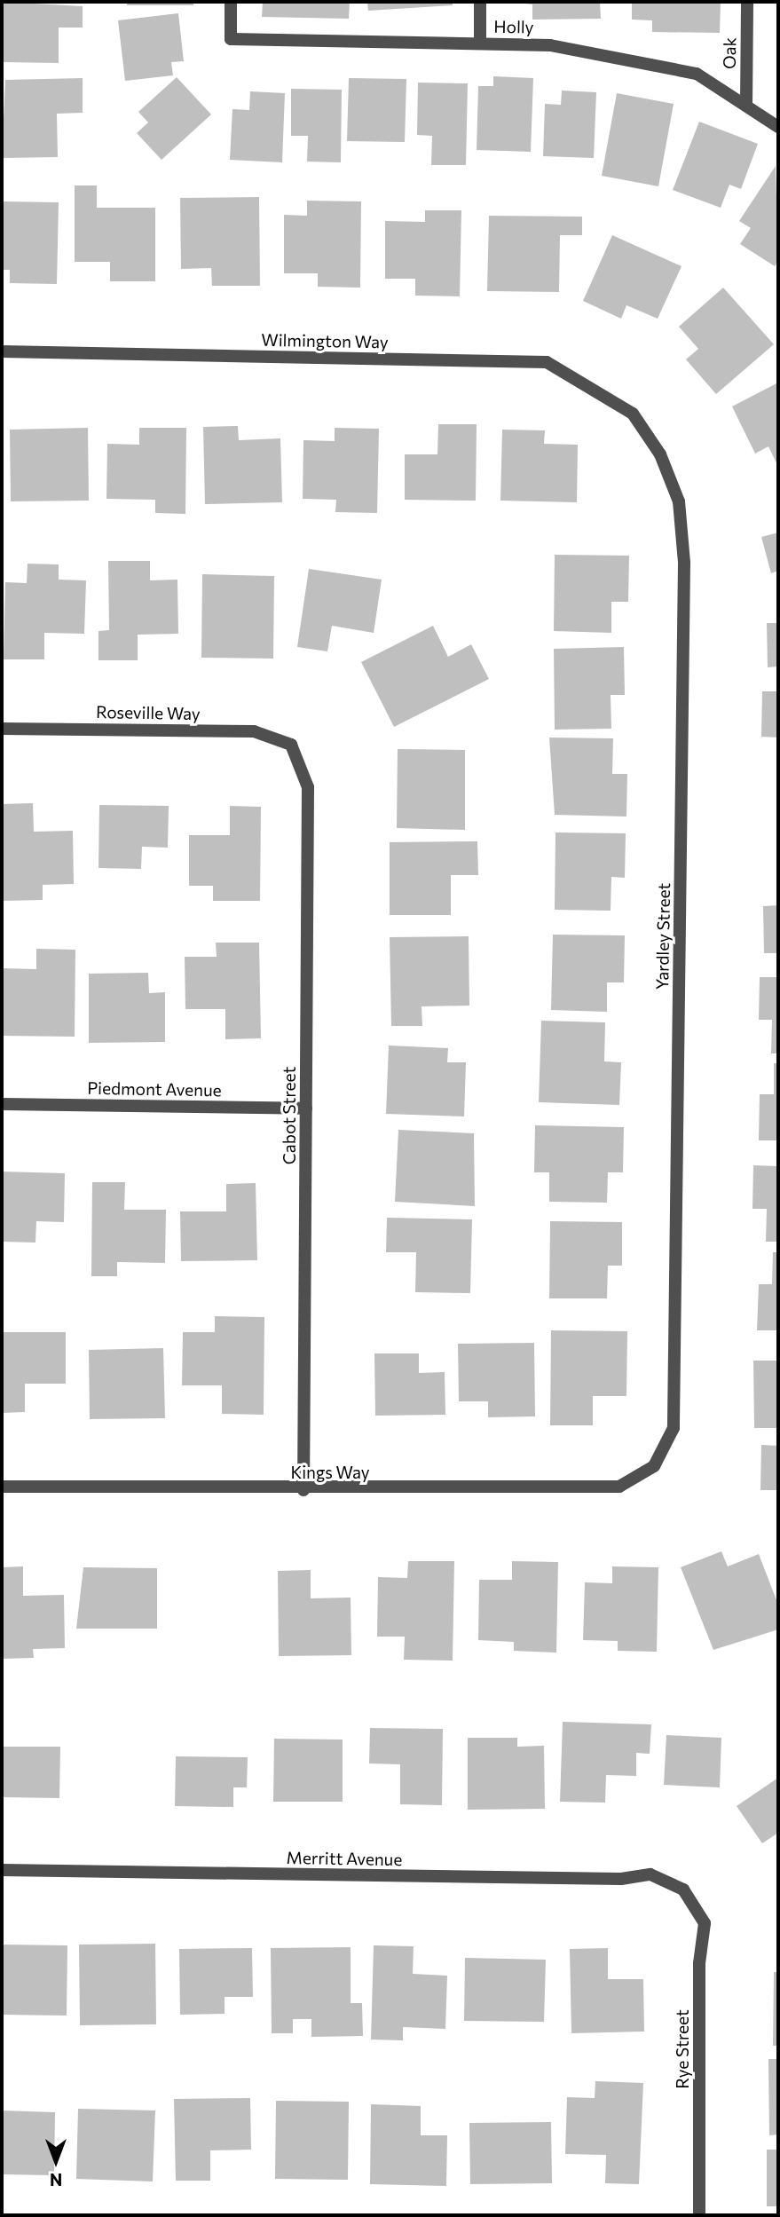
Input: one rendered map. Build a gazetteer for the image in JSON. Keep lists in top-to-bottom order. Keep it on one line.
{"streets":{"street":["Holly","Oak","Wilmington Way","Roseville Way","Yardley Street","Piedmont Avenue","Cabot Street","Kings Way","Merritt Avenue","Rye Street"]},"crossings":[["Holly","Oak"],["Wilmington Way","Yardley Street"],["Roseville Way","Cabot Street"],["Yardley Street","Kings Way"],["Piedmont Avenue","Cabot Street"],["Cabot Street","Kings Way"],["Merritt Avenue","Rye Street"]],"north":"bottom"}
